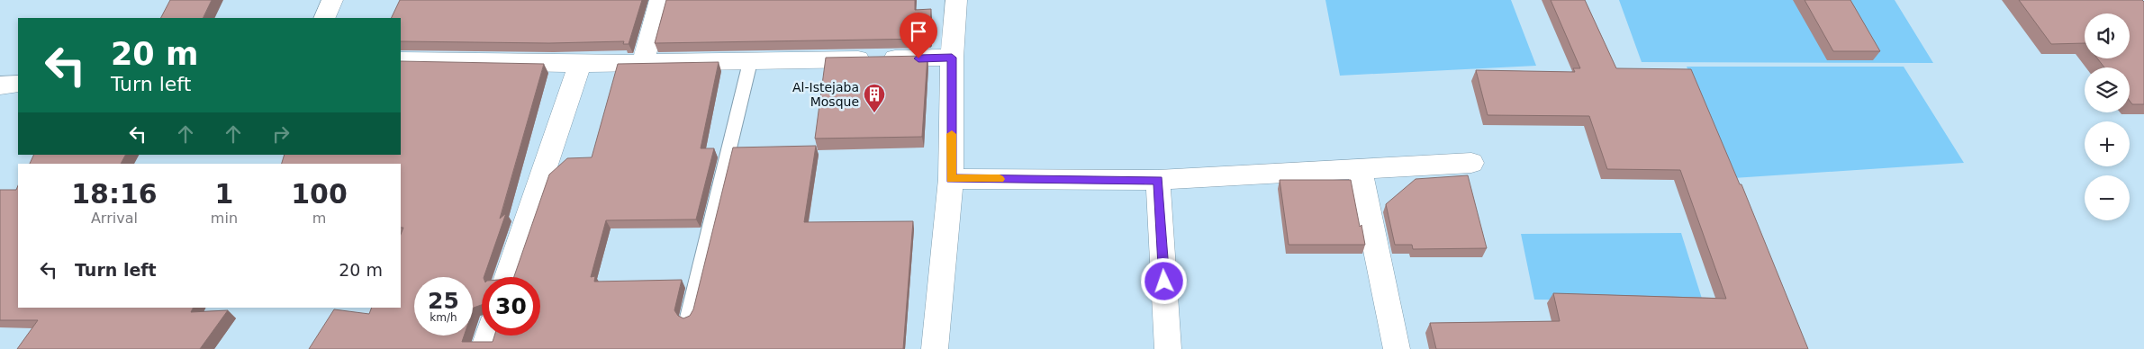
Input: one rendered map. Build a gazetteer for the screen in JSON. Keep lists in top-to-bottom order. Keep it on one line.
{"places":{"building":["Al-Istejaba Mosque"]},"page":{"map_buttons":["+","−"],"turn":["20 m","Turn left"],"eta":["18:16","Arrival","1","min","100","m"],"list":[{"name":"Turn left","value":"20 m"}],"speed":"25 km/h","limit":"30"}}
